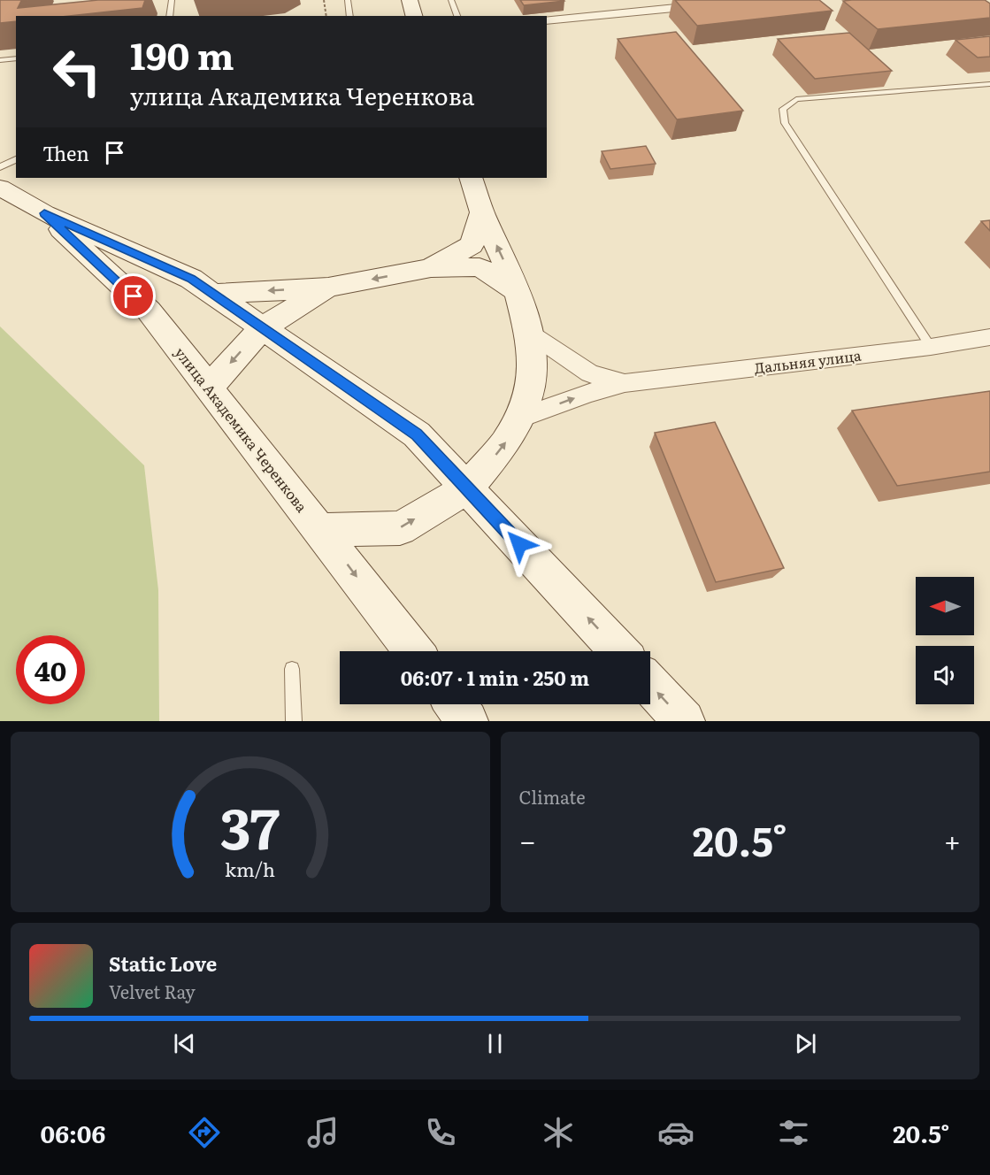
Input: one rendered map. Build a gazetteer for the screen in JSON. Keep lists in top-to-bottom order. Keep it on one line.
{"streets":{"street":["Дальняя улица","улица Академика Черенкова"]},"north":"left","page":{"turn":["190 m","улица Академика Черенкова"],"then":"Then","limit":"40","trip":"06:07 · 1 min · 250 m","tile":"Climate","heat":["−","20.5°","+"],"song":["Static Love","Velvet Ray"],"tabs":["06:06","20.5°"],"gauge":["37","km/h"]}}
